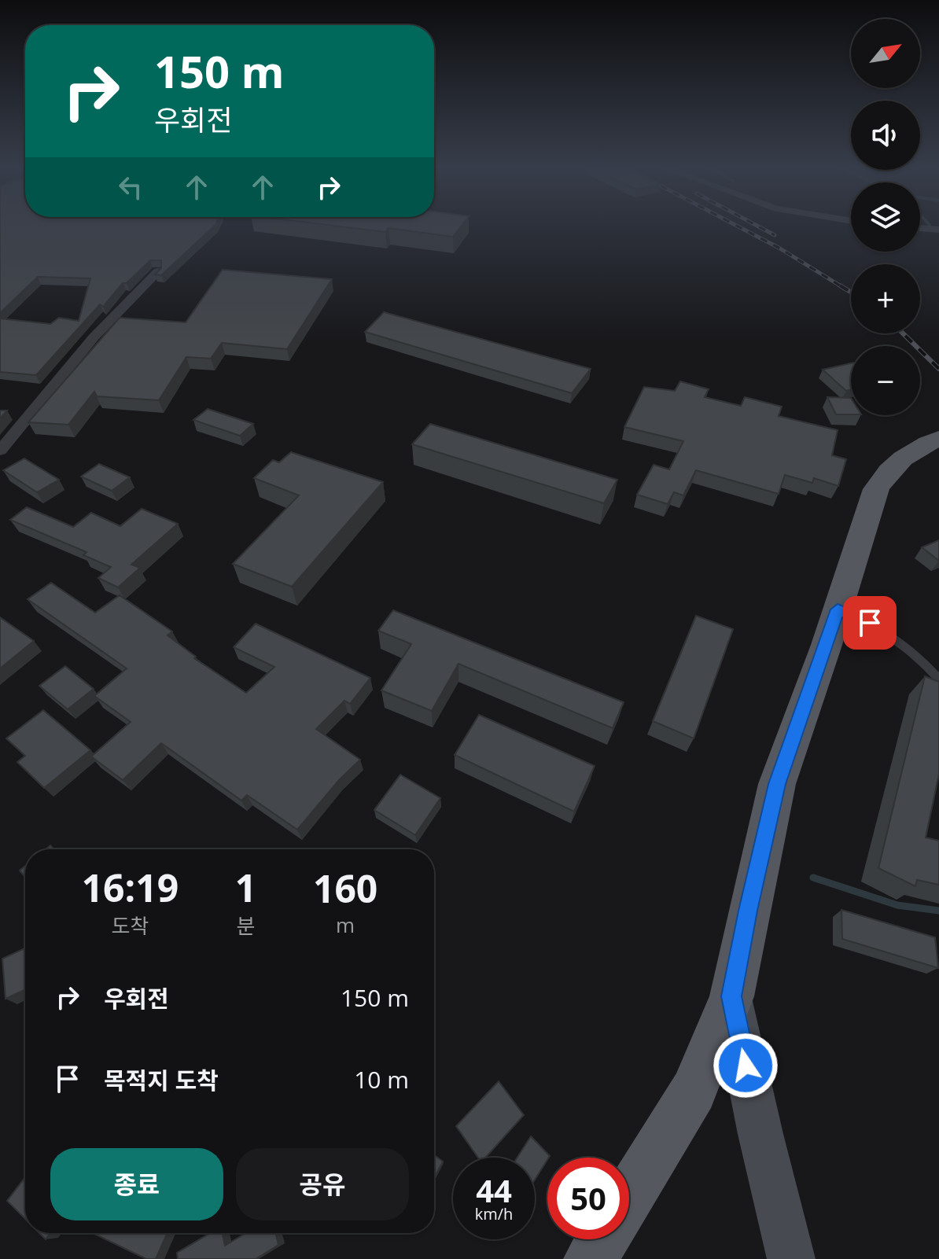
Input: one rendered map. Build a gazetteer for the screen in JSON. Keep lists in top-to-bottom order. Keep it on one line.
{"north":"top right","page":{"map_buttons":["+","−"],"turn":["150 m","우회전"],"eta":["16:19","도착","1","분","160","m"],"list":[{"name":"우회전","value":"150 m"},{"name":"목적지 도착","value":"10 m"}],"buttons":["종료","공유"],"speed":"44 km/h","limit":"50"}}
